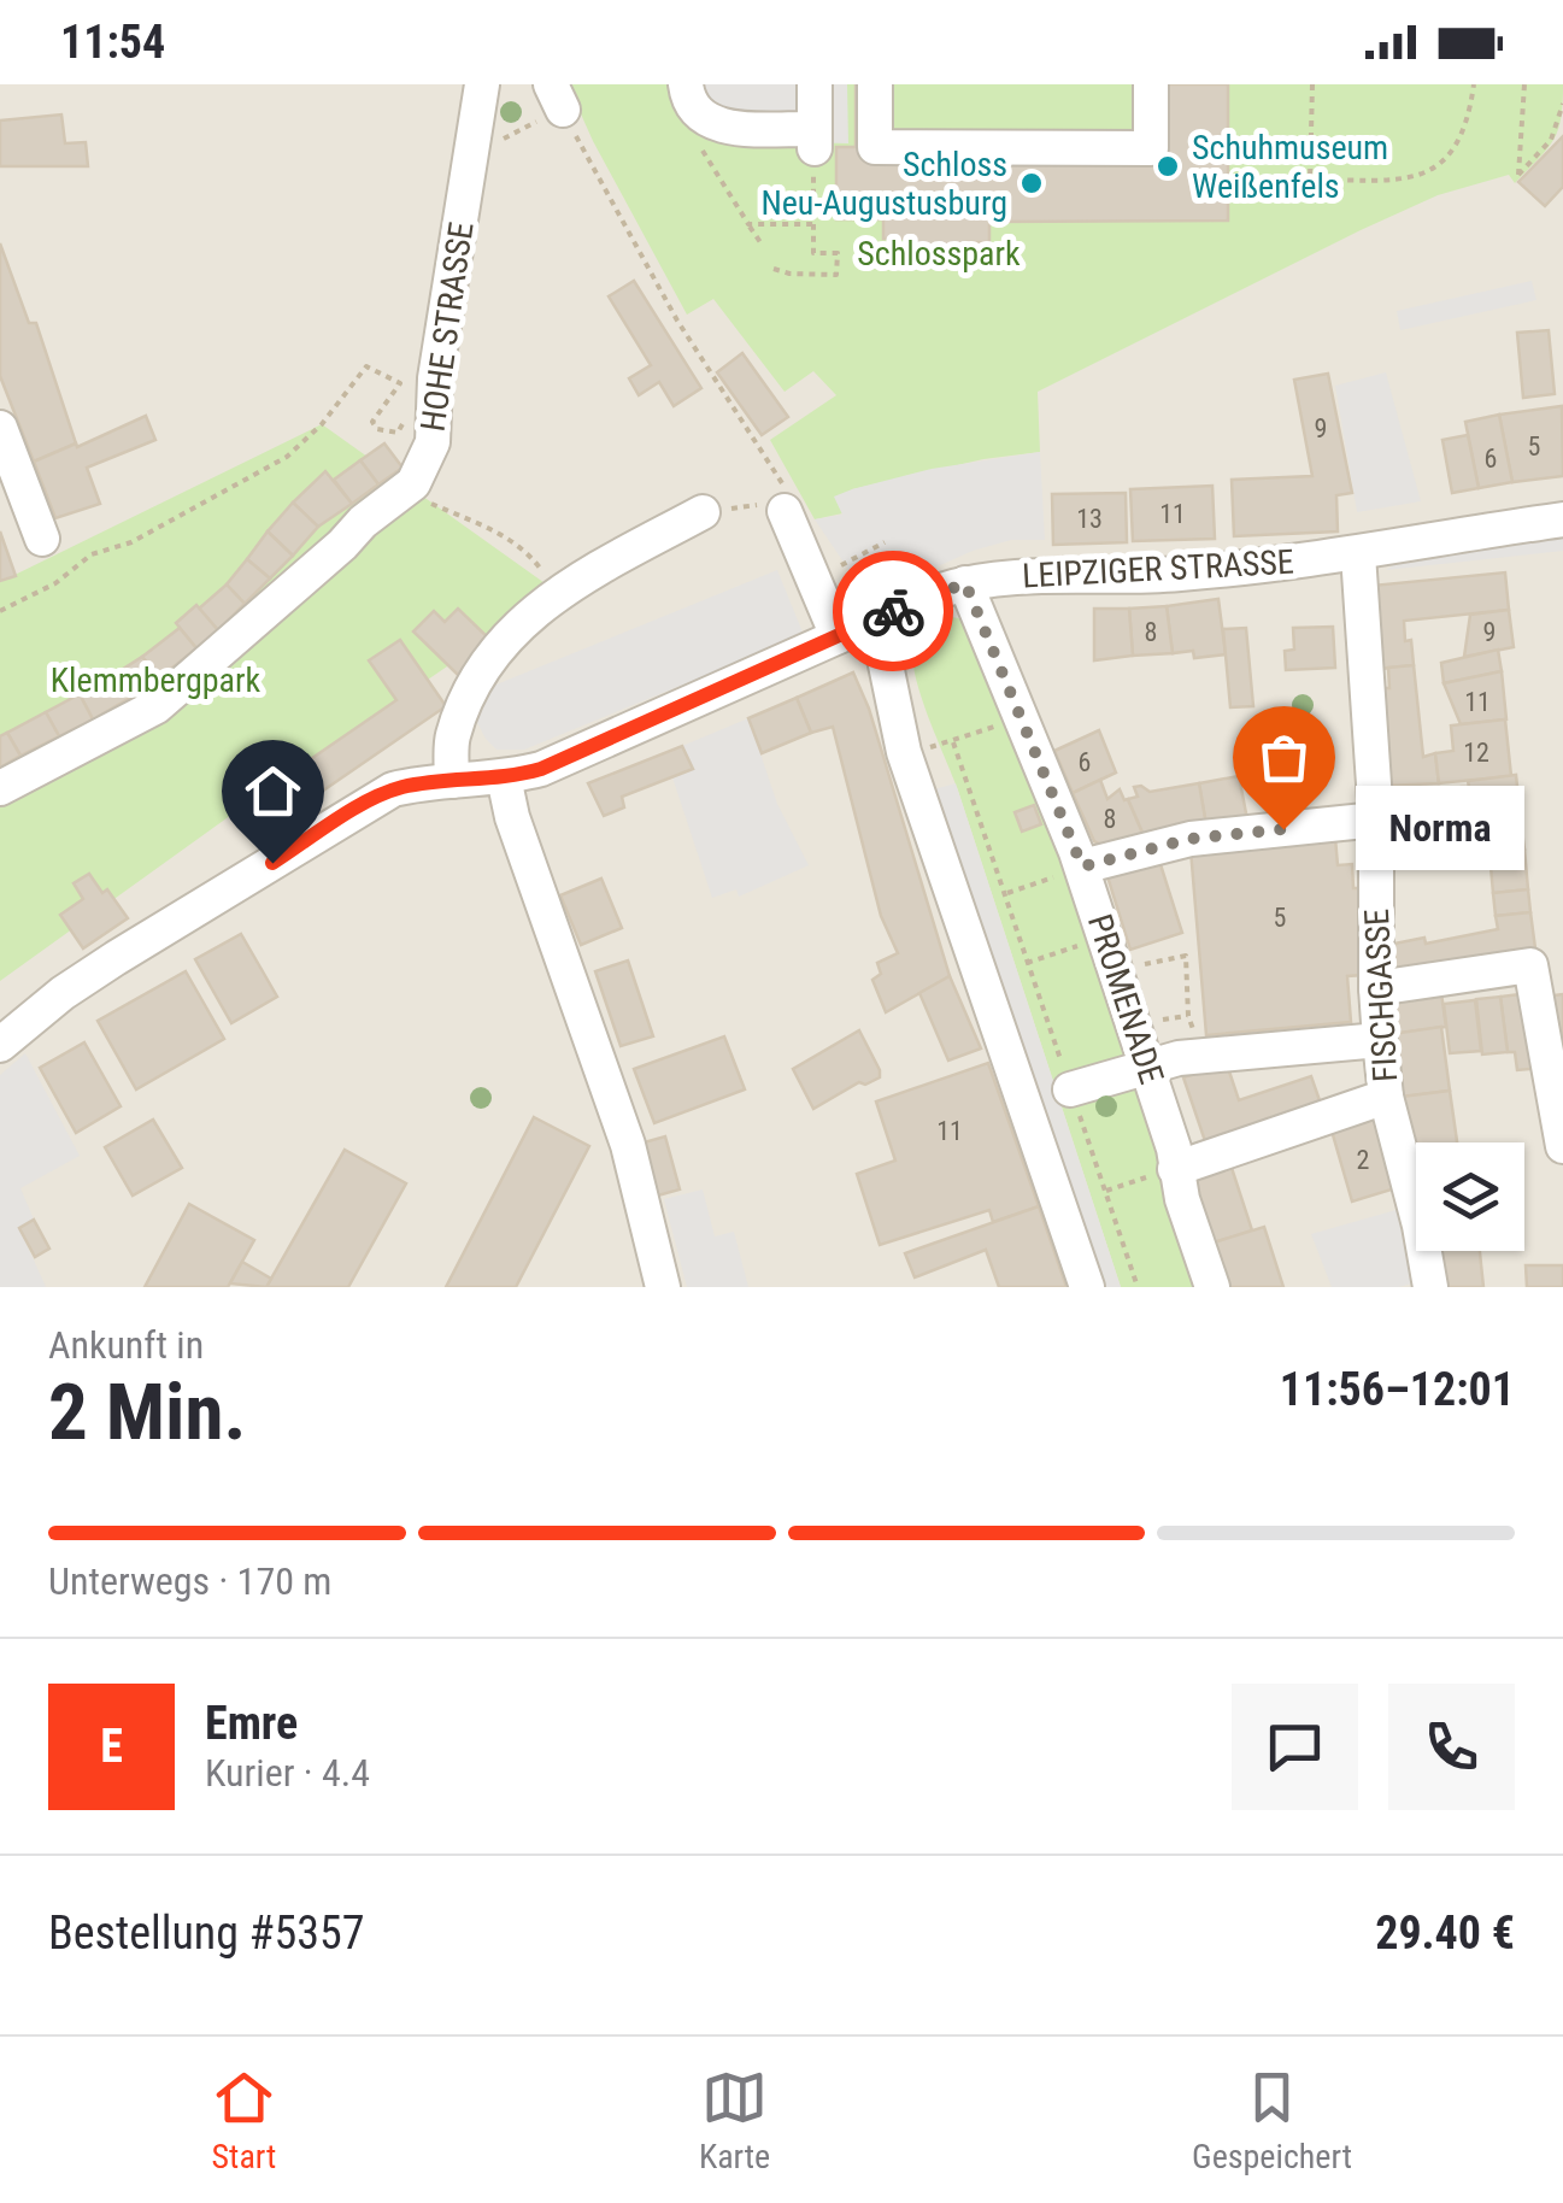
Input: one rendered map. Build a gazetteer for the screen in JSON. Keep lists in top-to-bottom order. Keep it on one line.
{"streets":{"street":["HOHE STRASSE","LEIPZIGER STRASSE","FISCHGASSE","PROMENADE"]},"crossings":[["LEIPZIGER STRASSE","FISCHGASSE"],["LEIPZIGER STRASSE","PROMENADE"]],"parks":["Schlosspark","Klemmbergpark"],"places":["Schuhmuseum Weißenfels","Schloss Neu-Augustusburg","Norma"],"house_numbers":["9","5","6","11","13","8","9","11","12","6","8","5","11","2"],"page":{"status":"11:54","bubble":"Norma","heading":["2 Min.","Ankunft in","11:56–12:01"],"panel":["Emre","Kurier · 4.4","Bestellung #5357","29.40 €"],"bar":"Unterwegs · 170 m","round":"E","tabs":["Start","Karte","Gespeichert"]}}
